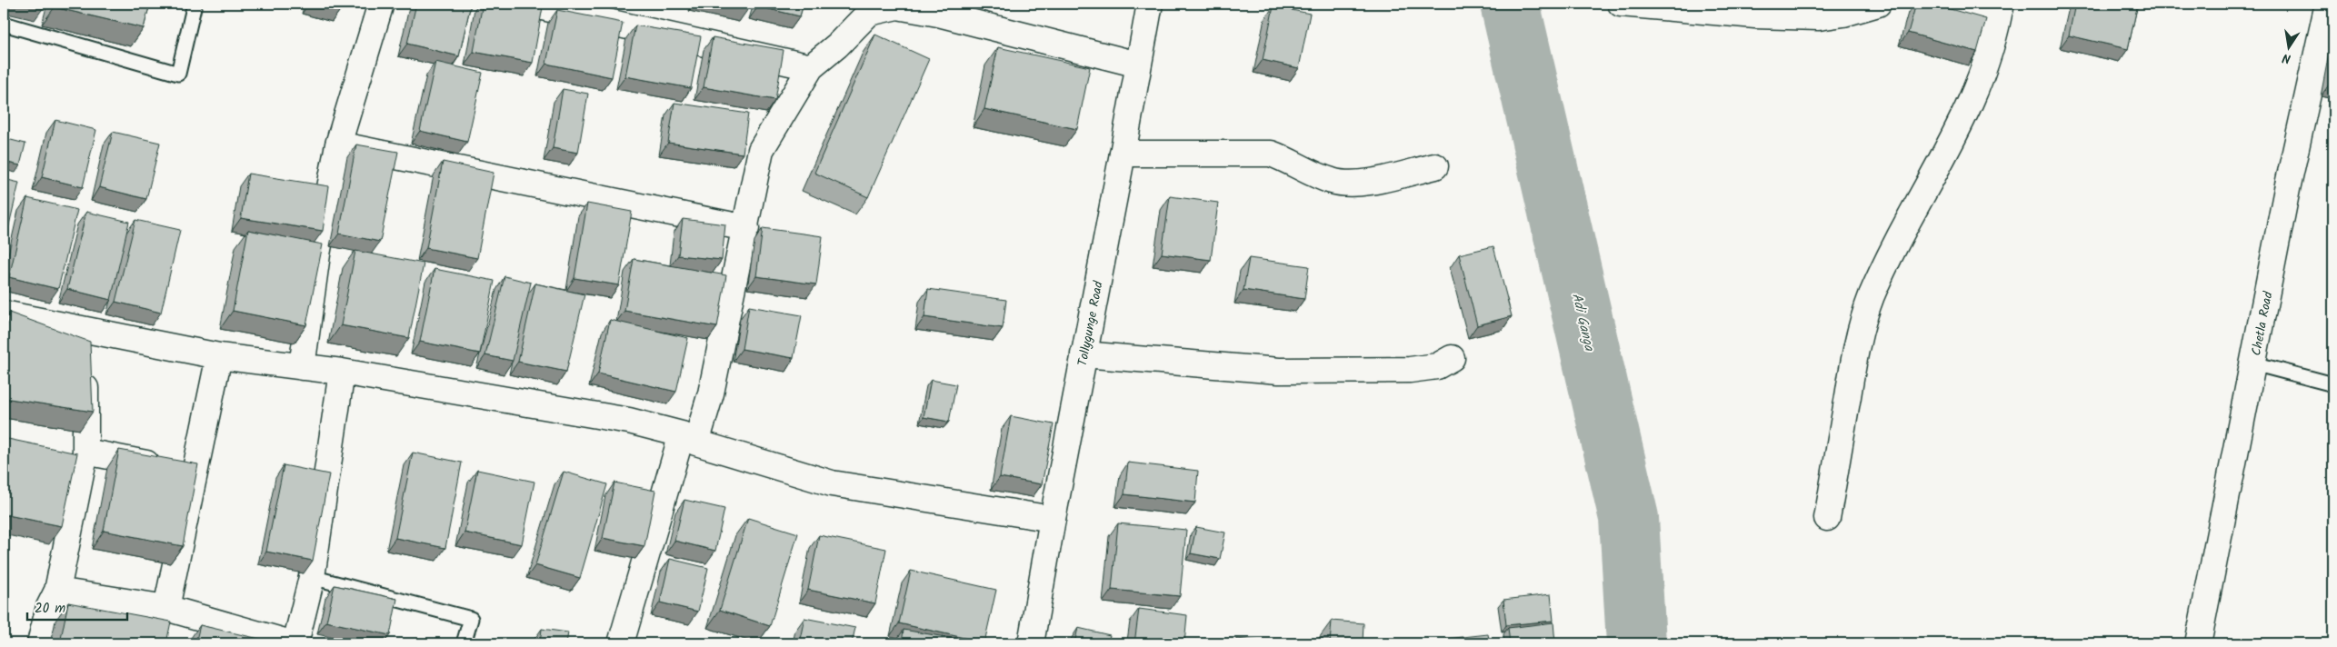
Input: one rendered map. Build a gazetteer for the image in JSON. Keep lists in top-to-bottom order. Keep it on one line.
{"streets":{"street":["Tollygunge Road","Chetla Road"]},"water":["Adi Ganga"],"scale_bar":"20 m","north":"bottom"}
